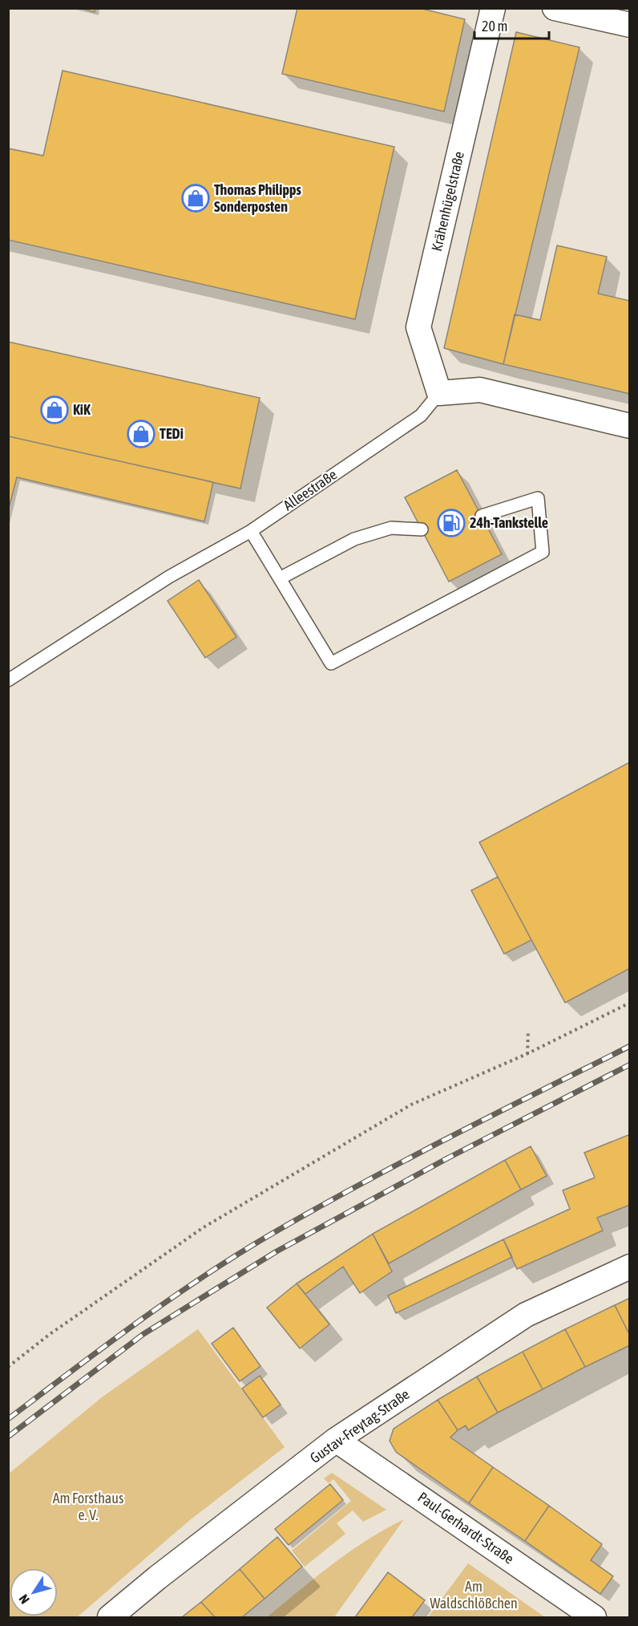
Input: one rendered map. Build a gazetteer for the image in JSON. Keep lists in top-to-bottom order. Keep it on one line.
{"streets":{"street":["Krähenhügelstraße","Gustav-Freytag-Straße","Paul-Gerhardt-Straße"],"lane":["Alleestraße"]},"crossings":[["Krähenhügelstraße","Alleestraße"],["Gustav-Freytag-Straße","Paul-Gerhardt-Straße"]],"parks":["Am Forsthaus e. V.","Am Waldschlößchen"],"places":{"shop":["Thomas Philipps Sonderposten","KiK","TEDi"],"fuel station":["24h-Tankstelle"]},"scale_bar":"20 m","north":"bottom left"}
